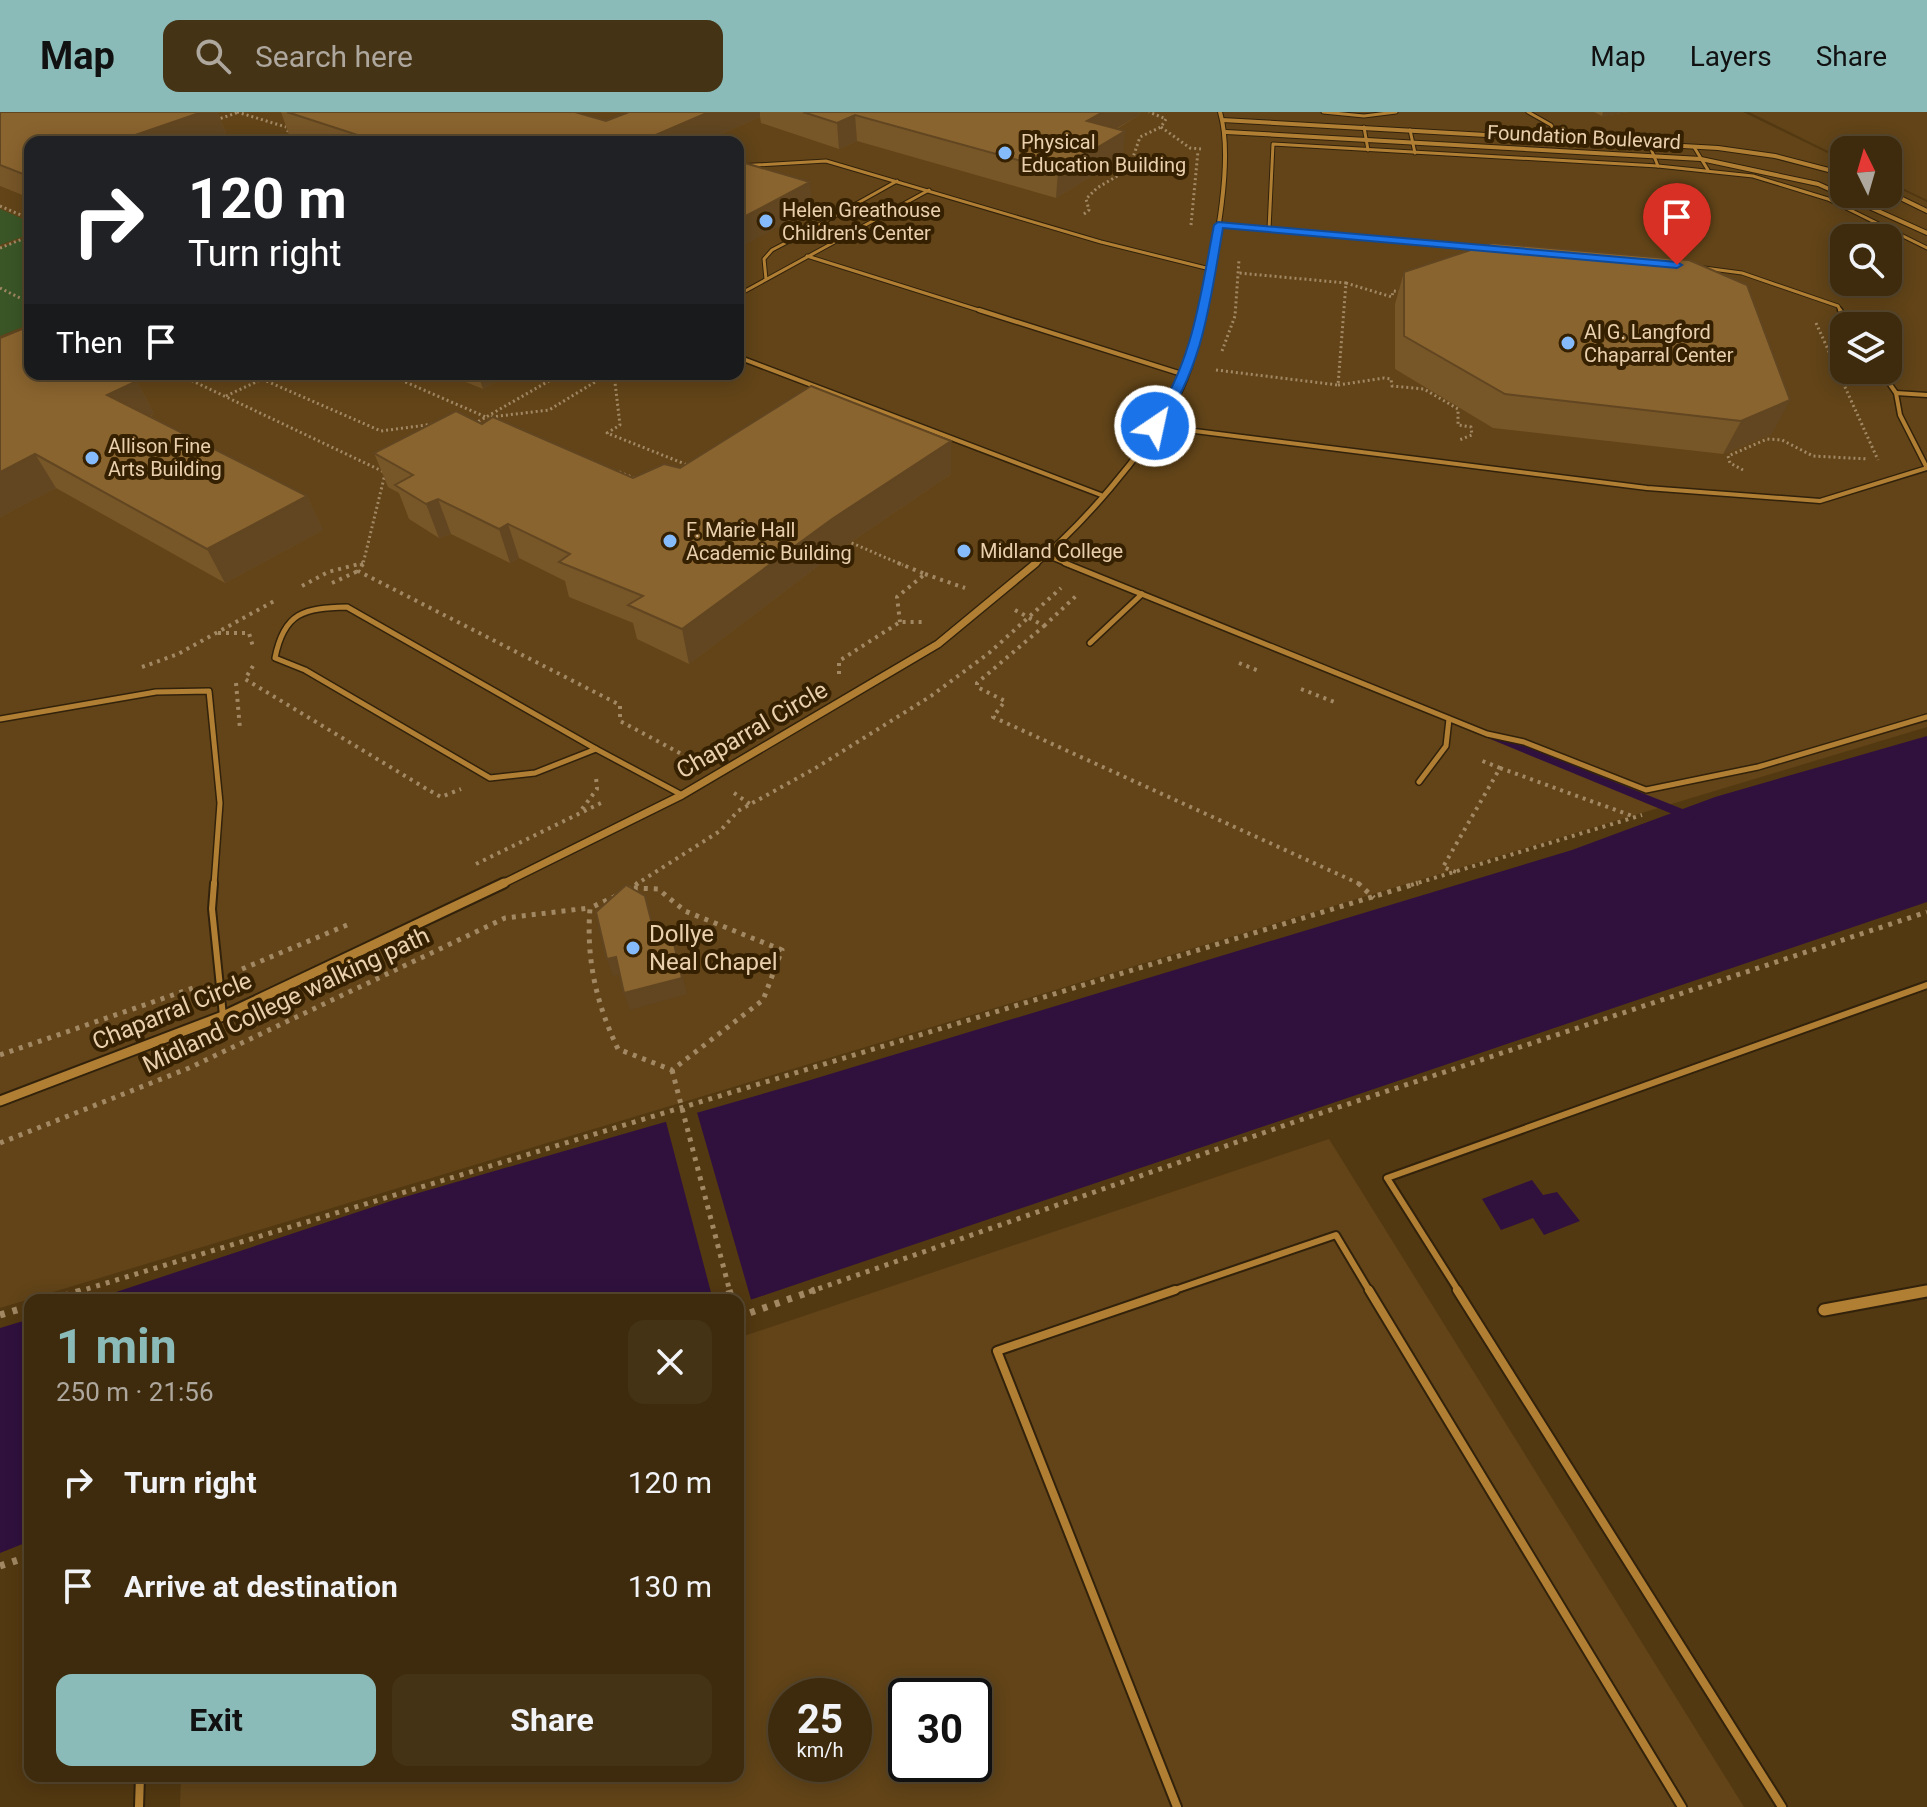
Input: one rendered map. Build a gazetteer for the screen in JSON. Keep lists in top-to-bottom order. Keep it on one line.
{"streets":{"street":["Foundation Boulevard","Chaparral Circle"],"path":["Midland College walking path"]},"crossings":[["Foundation Boulevard","Chaparral Circle"]],"places":["Physical Education Building","Helen Greathouse Children's Center","Al G. Langford Chaparral Center","Allison Fine Arts Building","F. Marie Hall Academic Building","Midland College","Dollye Neal Chapel"],"north":"top","page":{"header":"Map","search":"Search here","nav":["Map","Layers","Share"],"turn":["120 m","Turn right"],"then":"Then","heading":["1 min","250 m · 21:56"],"list":[{"name":"Turn right","value":"120 m"},{"name":"Arrive at destination","value":"130 m"}],"buttons":["Exit","Share"],"speed":"25 km/h","limit":"30"}}
